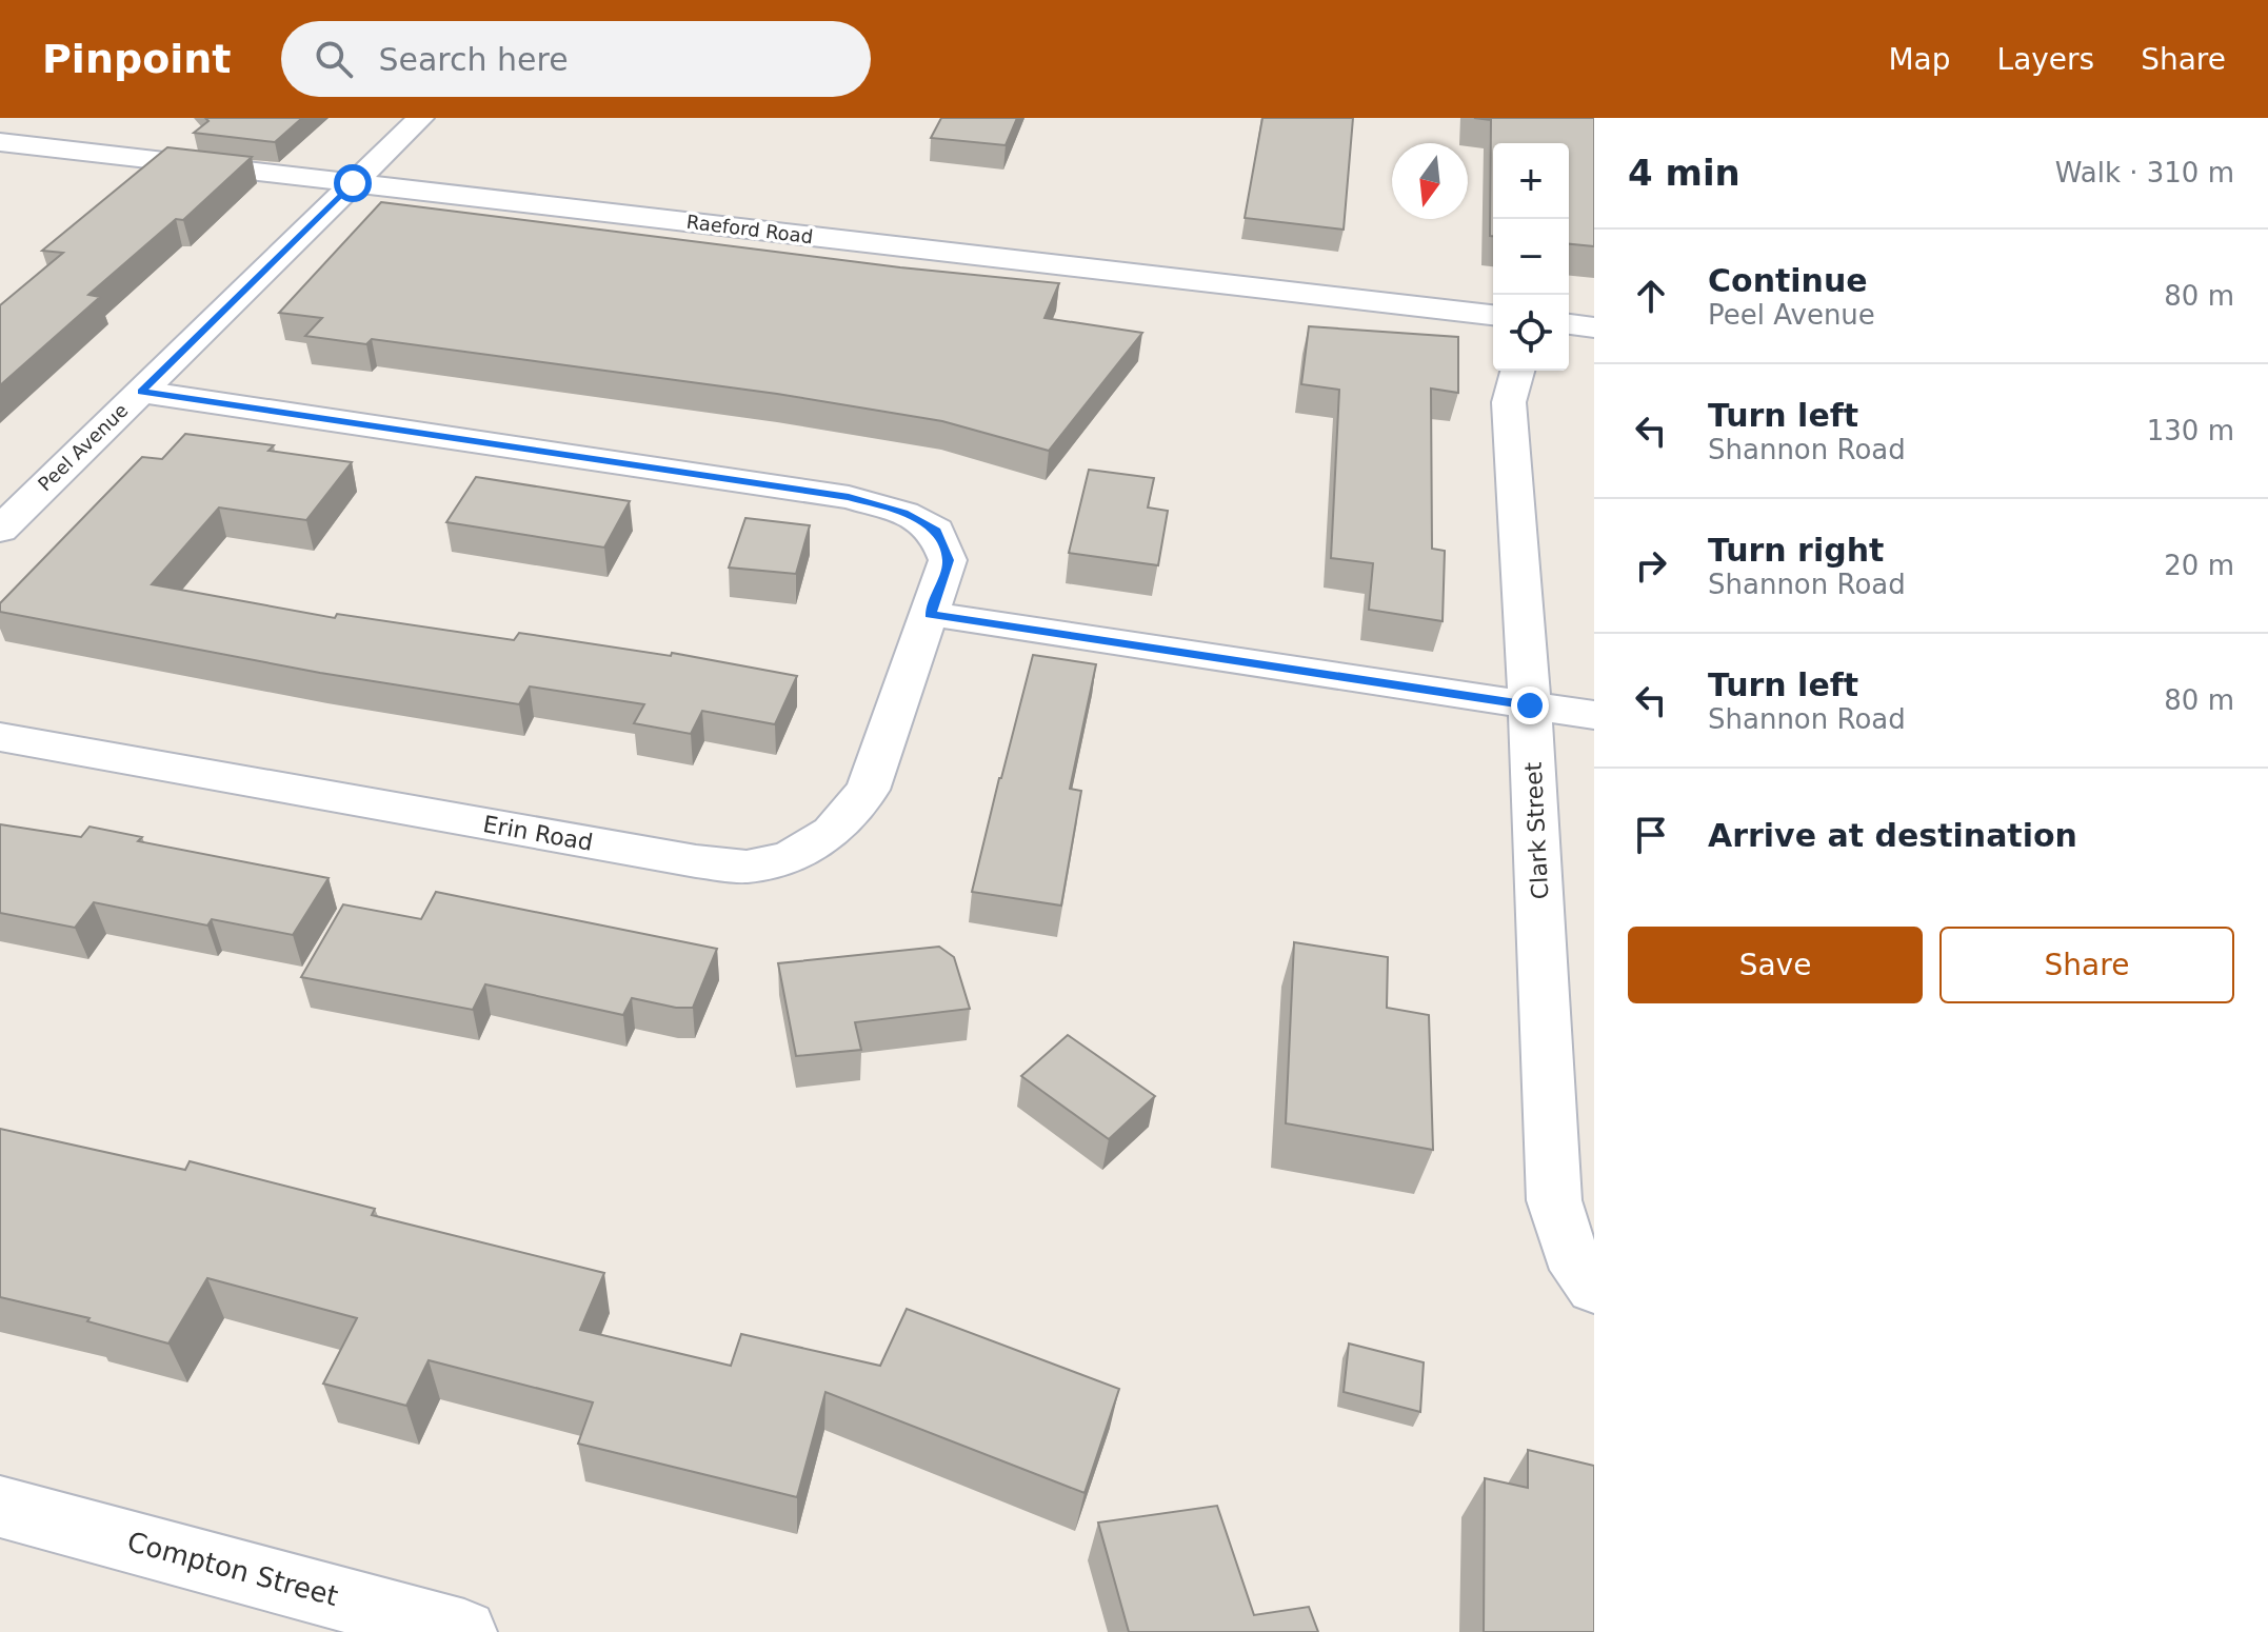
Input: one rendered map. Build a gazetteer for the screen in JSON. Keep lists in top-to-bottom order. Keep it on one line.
{"streets":{"street":["Raeford Road","Peel Avenue","Clark Street","Erin Road","Compton Street"]},"crossings":[["Raeford Road","Peel Avenue"],["Peel Avenue","Erin Road"]],"north":"bottom","page":{"header":"Pinpoint","search":"Search here","nav":["Map","Layers","Share"],"heading":["4 min","Walk · 310 m"],"map_buttons":["+","−"],"list":[["Continue","Peel Avenue","80 m"],["Turn left","Shannon Road","130 m"],["Turn right","Shannon Road","20 m"],["Turn left","Shannon Road","80 m"],"Arrive at destination"],"buttons":["Save","Share"]}}
